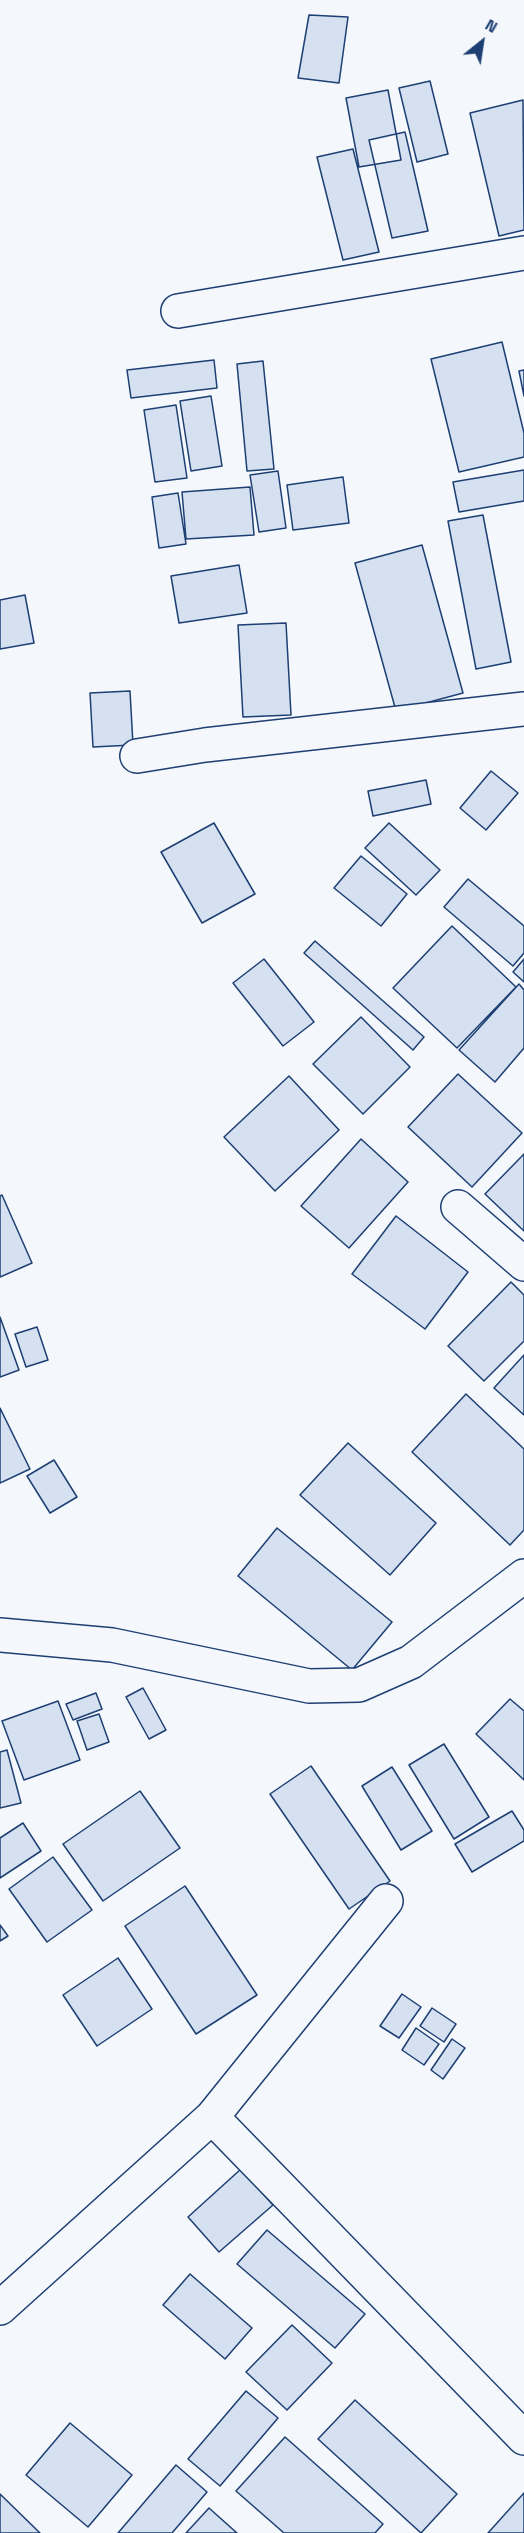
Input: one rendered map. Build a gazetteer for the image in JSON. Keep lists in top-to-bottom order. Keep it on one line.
{"north":"top right"}
